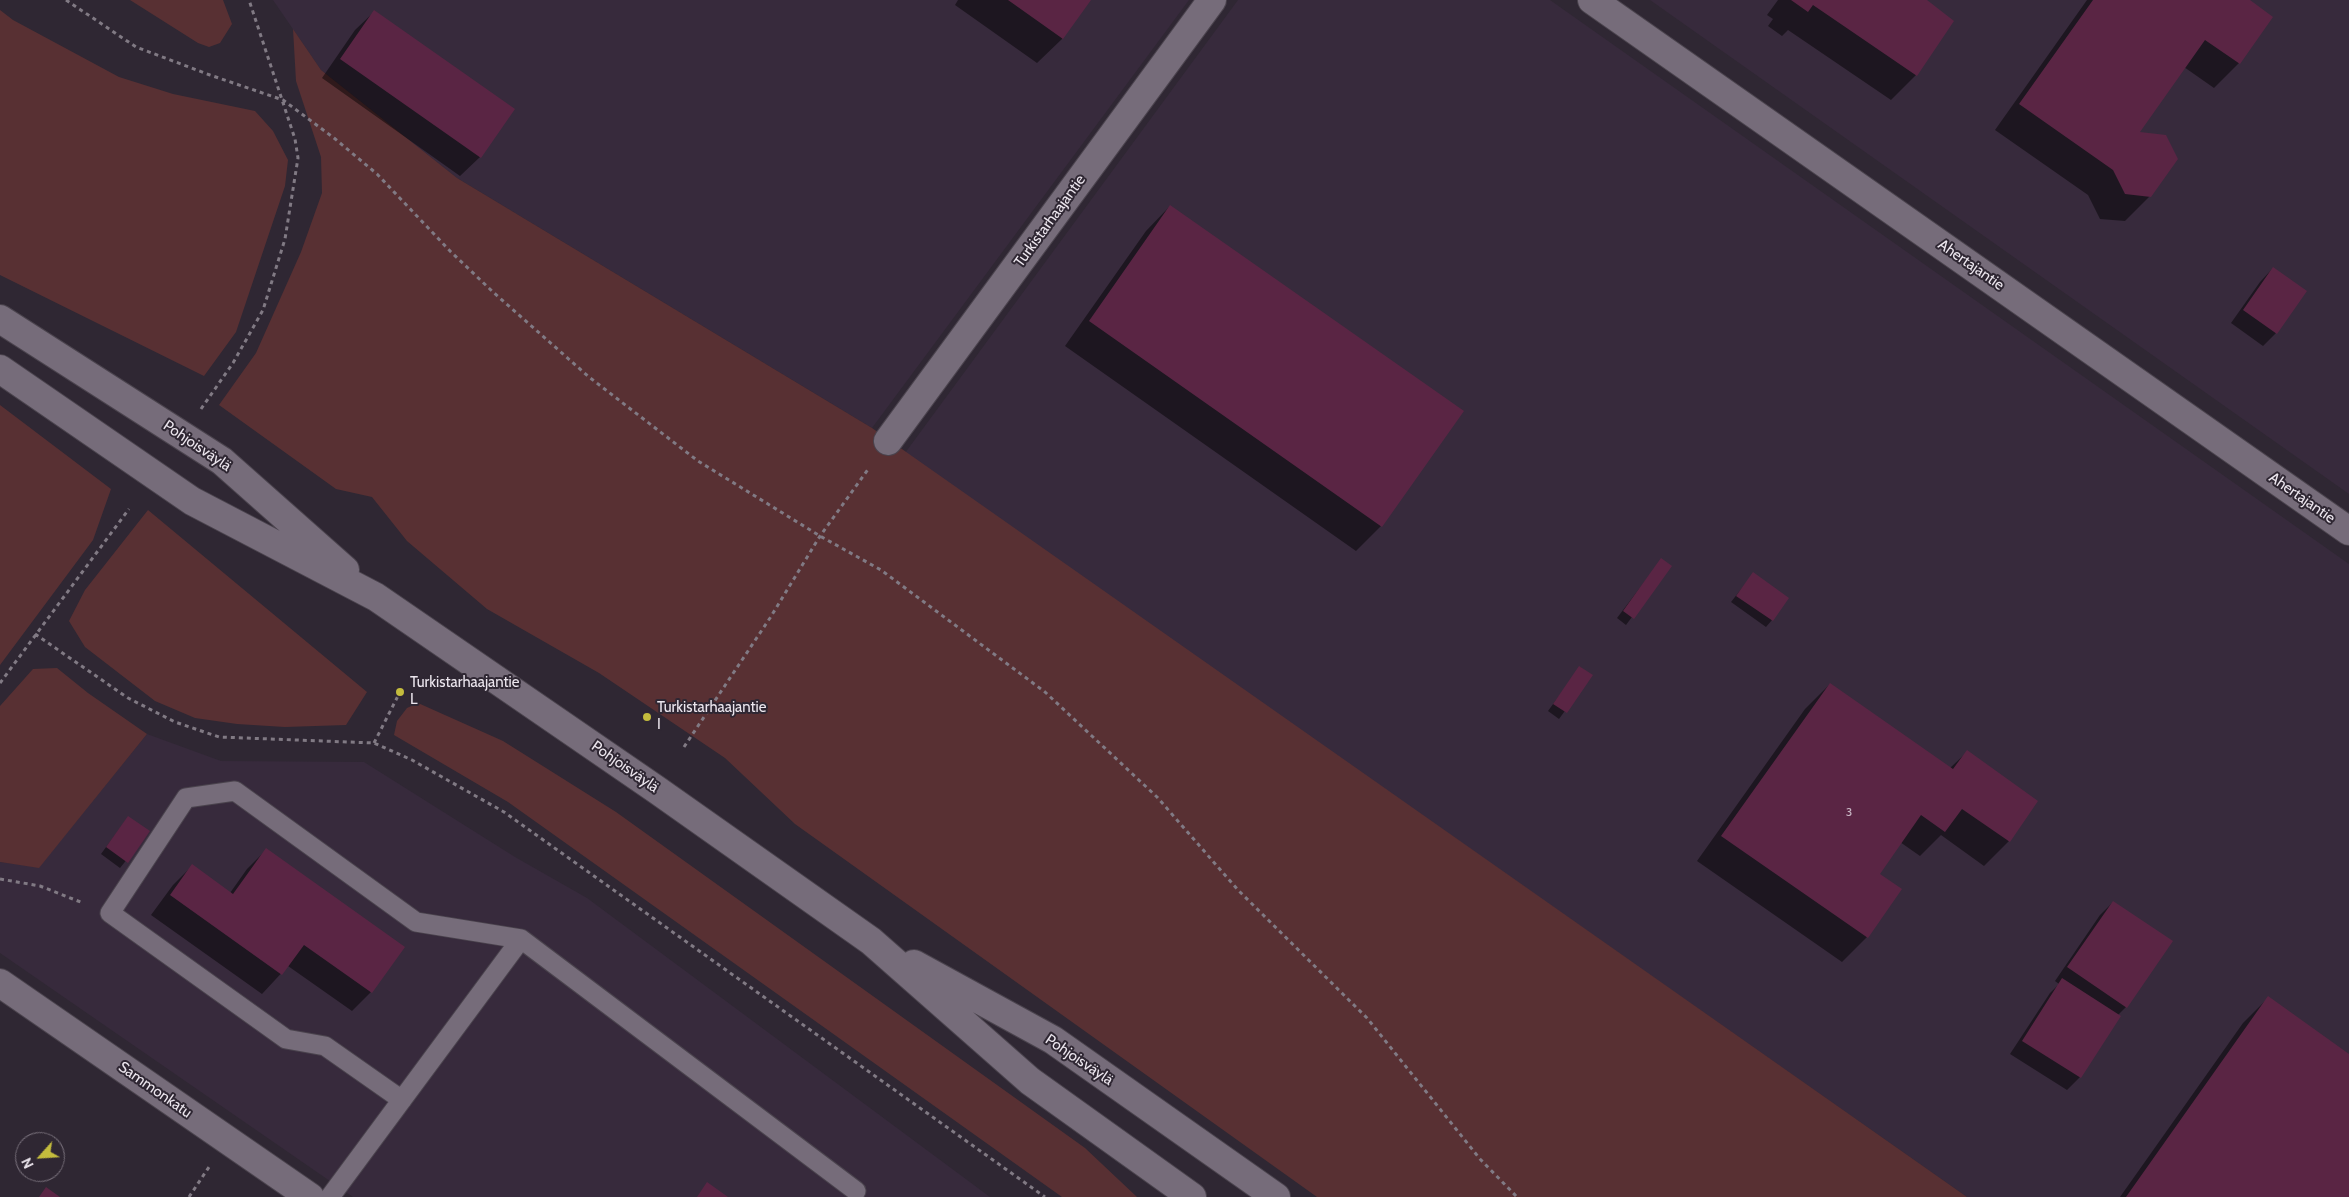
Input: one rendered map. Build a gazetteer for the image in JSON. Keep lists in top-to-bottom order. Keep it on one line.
{"streets":{"main road":["Turkistarhaajantie","Ahertajantie","Pohjoisväylä","Sammonkatu"]},"places":["Turkistarhaajantie L","Turkistarhaajantie I"],"house_numbers":["3"],"north":"bottom left"}
